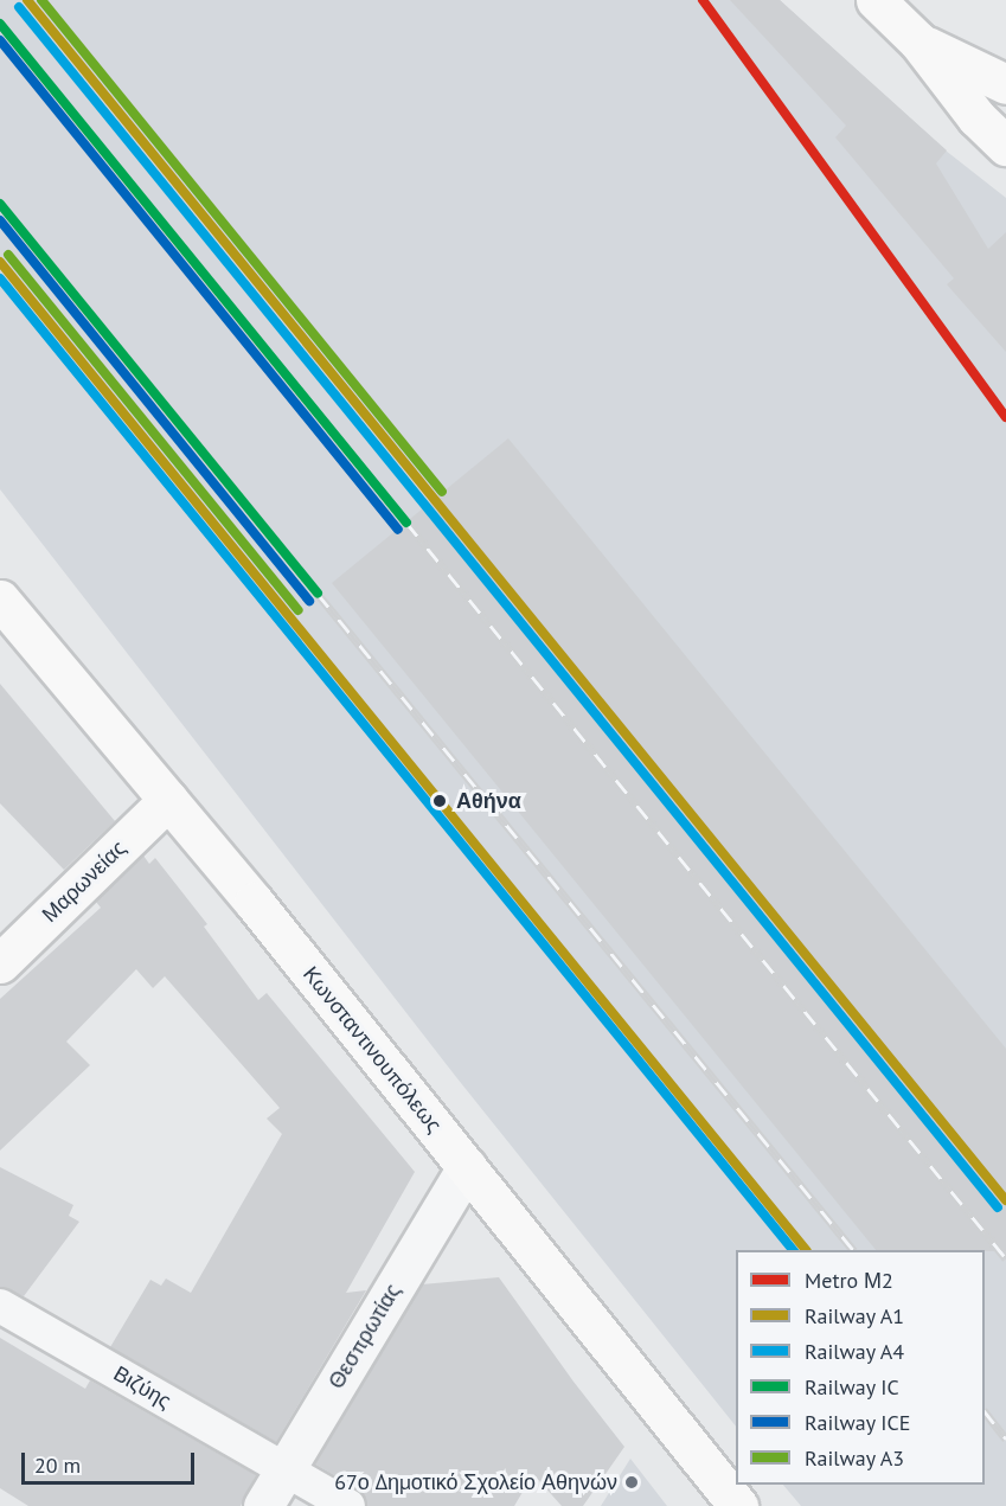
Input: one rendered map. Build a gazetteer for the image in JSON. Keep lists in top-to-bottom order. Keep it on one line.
{"streets":{"street":["Μαρωνείας","Κωνσταντινουπόλεως","Θεσπρωτίας"],"lane":["Βιζύης"]},"crossings":[["Μαρωνείας","Κωνσταντινουπόλεως"],["Κωνσταντινουπόλεως","Θεσπρωτίας"],["Θεσπρωτίας","Βιζύης"]],"places":["Αθήνα","67ο Δημοτικό Σχολείο Αθηνών"],"lines":["metro line Μ2","rail line A1","rail line A3","rail line A4","rail line IC","rail line ICE"],"legend":["Metro Μ2","Railway A1","Railway A4","Railway IC","Railway ICE","Railway A3"],"scale_bar":"20 m"}
